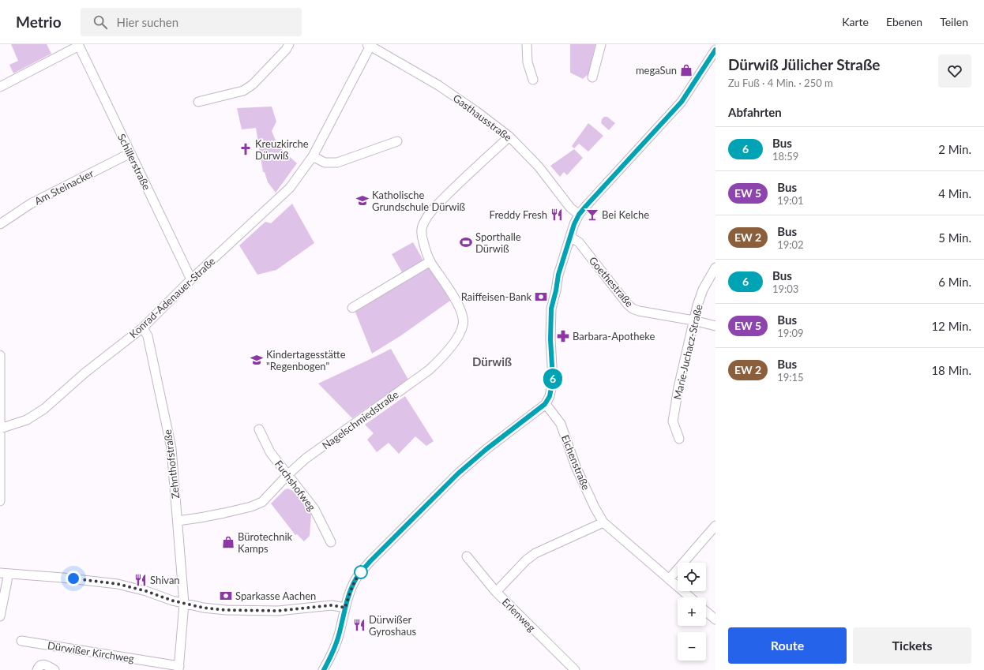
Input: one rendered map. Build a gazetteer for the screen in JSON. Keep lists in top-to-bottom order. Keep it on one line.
{"streets":{"street":["Gasthausstraße","Schillerstraße","Am Steinacker","Goethestraße","Konrad-Adenauer-Straße","Marie-Juchacz-Straße","Nagelschmiedstraße","Eichenstraße","Zehnthofstraße","Fuchshofweg","Erlenweg","Dürwißer Kirchweg"]},"crossings":[["Gasthausstraße","Konrad-Adenauer-Straße"],["Gasthausstraße","Nagelschmiedstraße"],["Schillerstraße","Am Steinacker"],["Schillerstraße","Konrad-Adenauer-Straße"],["Goethestraße","Marie-Juchacz-Straße"],["Konrad-Adenauer-Straße","Zehnthofstraße"],["Nagelschmiedstraße","Zehnthofstraße"],["Nagelschmiedstraße","Fuchshofweg"],["Zehnthofstraße","Dürwißer Kirchweg"]],"districts":["Dürwiß"],"places":{"shop":["megaSun","Bürotechnik Kamps"],"church":["Kreuzkirche Dürwiß"],"school or university":["Katholische Grundschule Dürwiß","Kindertagesstätte \"Regenbogen\""],"restaurant":["Freddy Fresh","Shivan","Dürwißer Gyroshaus"],"bar":["Bei Kelche"],"sports":["Sporthalle Dürwiß"],"bank":["Raiffeisen-Bank","Sparkasse Aachen"],"pharmacy":["Barbara-Apotheke"]},"lines":["bus line 6"],"page":{"header":"Metrio","search":"Hier suchen","nav":["Karte","Ebenen","Teilen"],"on_map":"6","heading":[["Dürwiß Jülicher Straße","Zu Fuß · 4 Min. · 250 m"],"Abfahrten"],"list":[{"mark":"6","name":"Bus","note":"18:59","value":"2 Min."},{"mark":"EW 5","name":"Bus","note":"19:01","value":"4 Min."},{"mark":"EW 2","name":"Bus","note":"19:02","value":"5 Min."},{"mark":"6","name":"Bus","note":"19:03","value":"6 Min."},{"mark":"EW 5","name":"Bus","note":"19:09","value":"12 Min."},{"mark":"EW 2","name":"Bus","note":"19:15","value":"18 Min."}],"map_buttons":["+","−"],"buttons":["Route","Tickets"]}}
